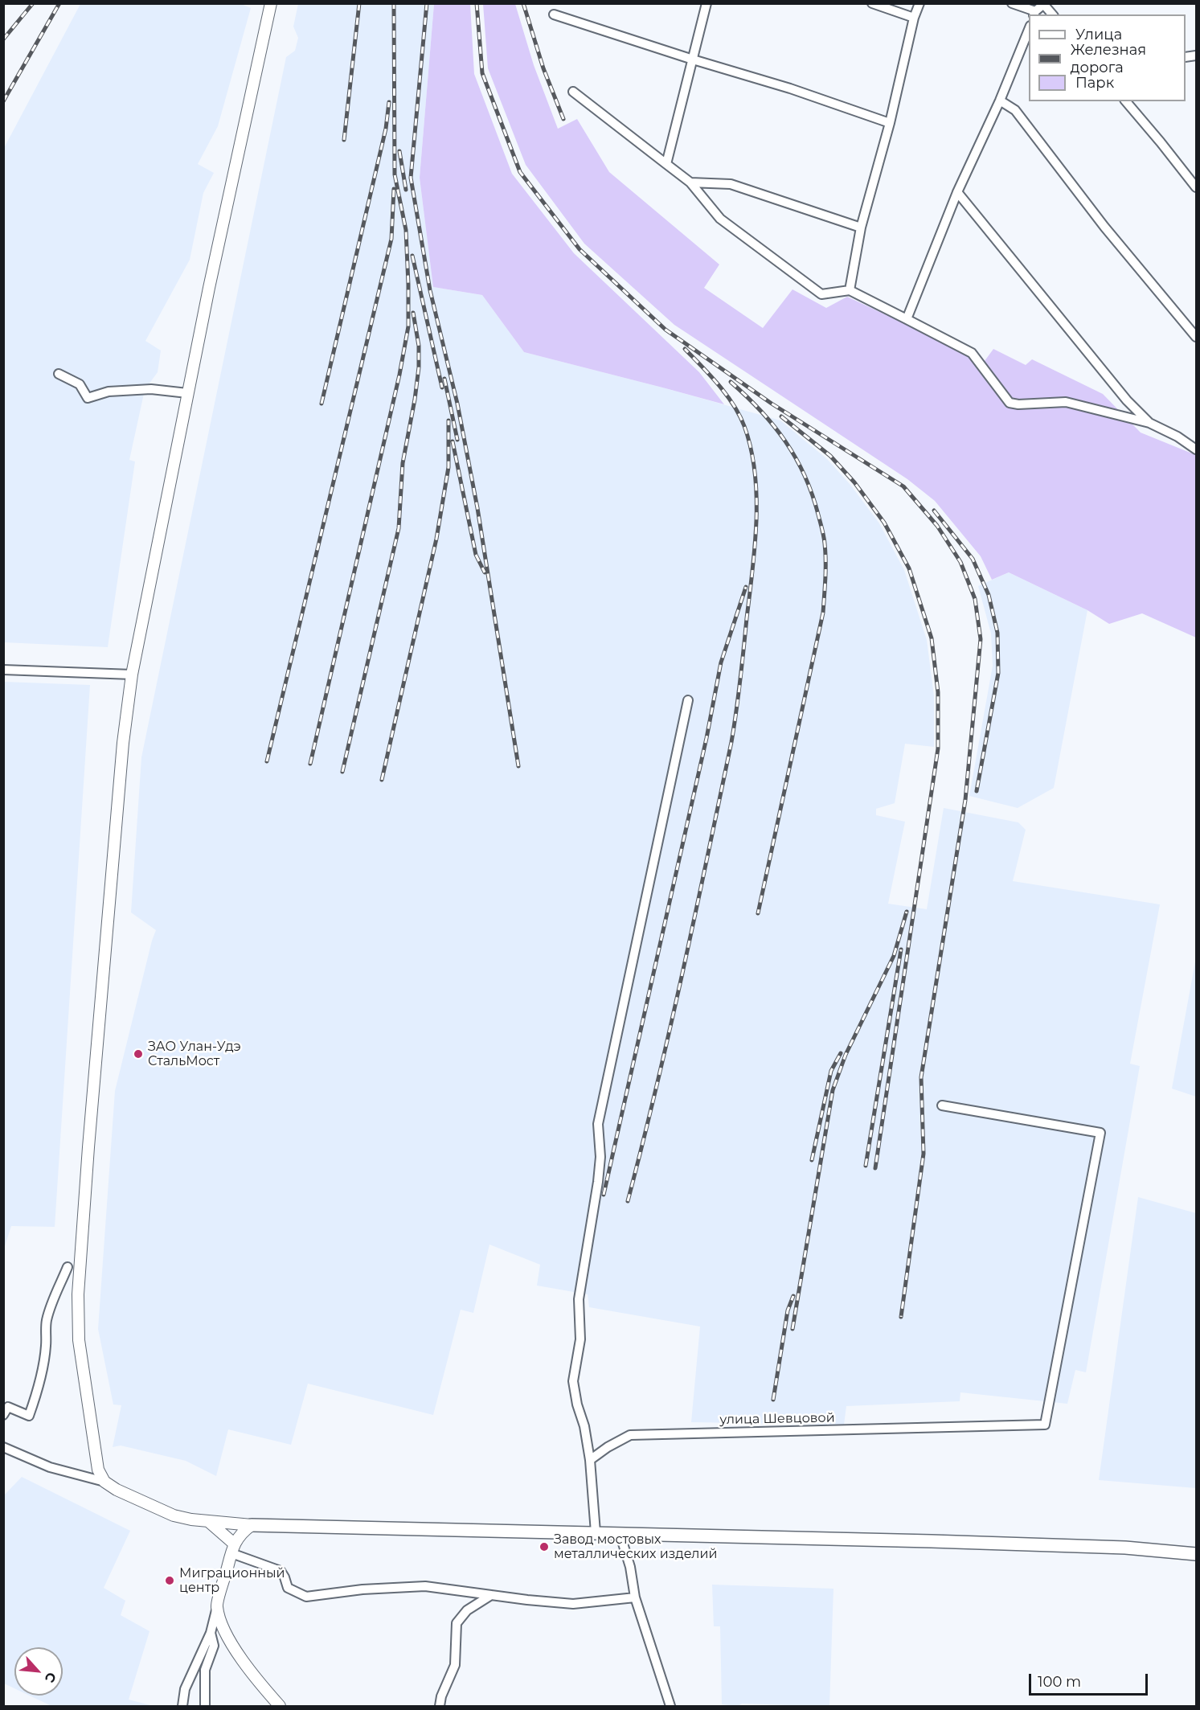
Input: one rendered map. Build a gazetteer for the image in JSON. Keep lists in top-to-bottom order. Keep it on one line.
{"streets":{"street":["улица Шевцовой"]},"places":["ЗАО Улан-Удэ СтальМост","Завод мостовых металлических изделий","Миграционный центр"],"legend":["Улица","Железная дорога","Парк"],"scale_bar":"100 m","north":"bottom right"}
